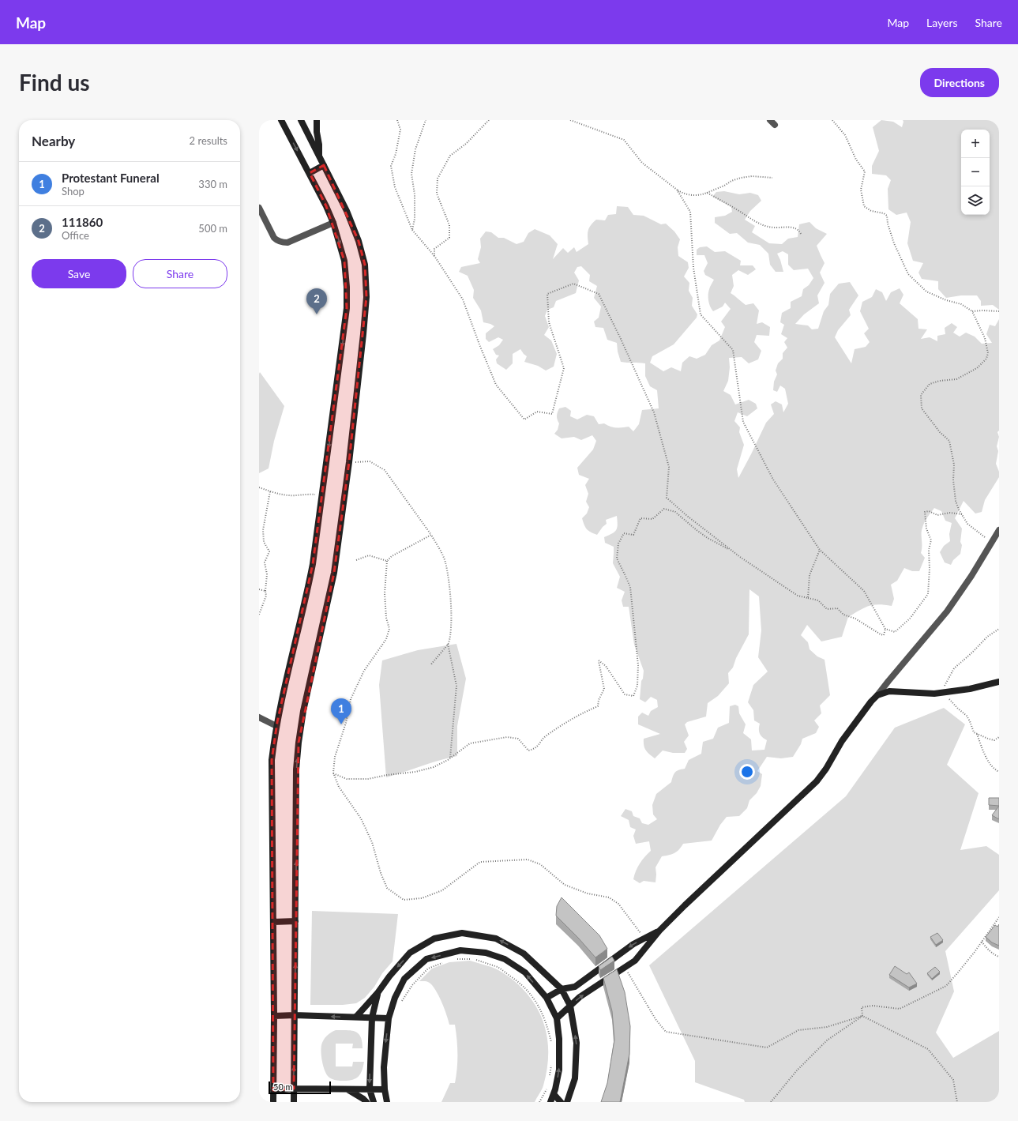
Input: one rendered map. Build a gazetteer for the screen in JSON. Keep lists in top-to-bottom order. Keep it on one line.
{"scale_bar":"50 m","page":{"header":"Map","nav":["Map","Layers","Share"],"buttons":["Directions",["Save","Share"]],"title":"Find us","heading":["Nearby","2 results"],"map_buttons":["+","−"],"list":[{"mark":"1","name":"Protestant Funeral","note":"Shop","value":"330 m"},{"mark":"2","name":"111860","note":"Office","value":"500 m"}],"pins":["2","1"],"scale":"50 m"}}
